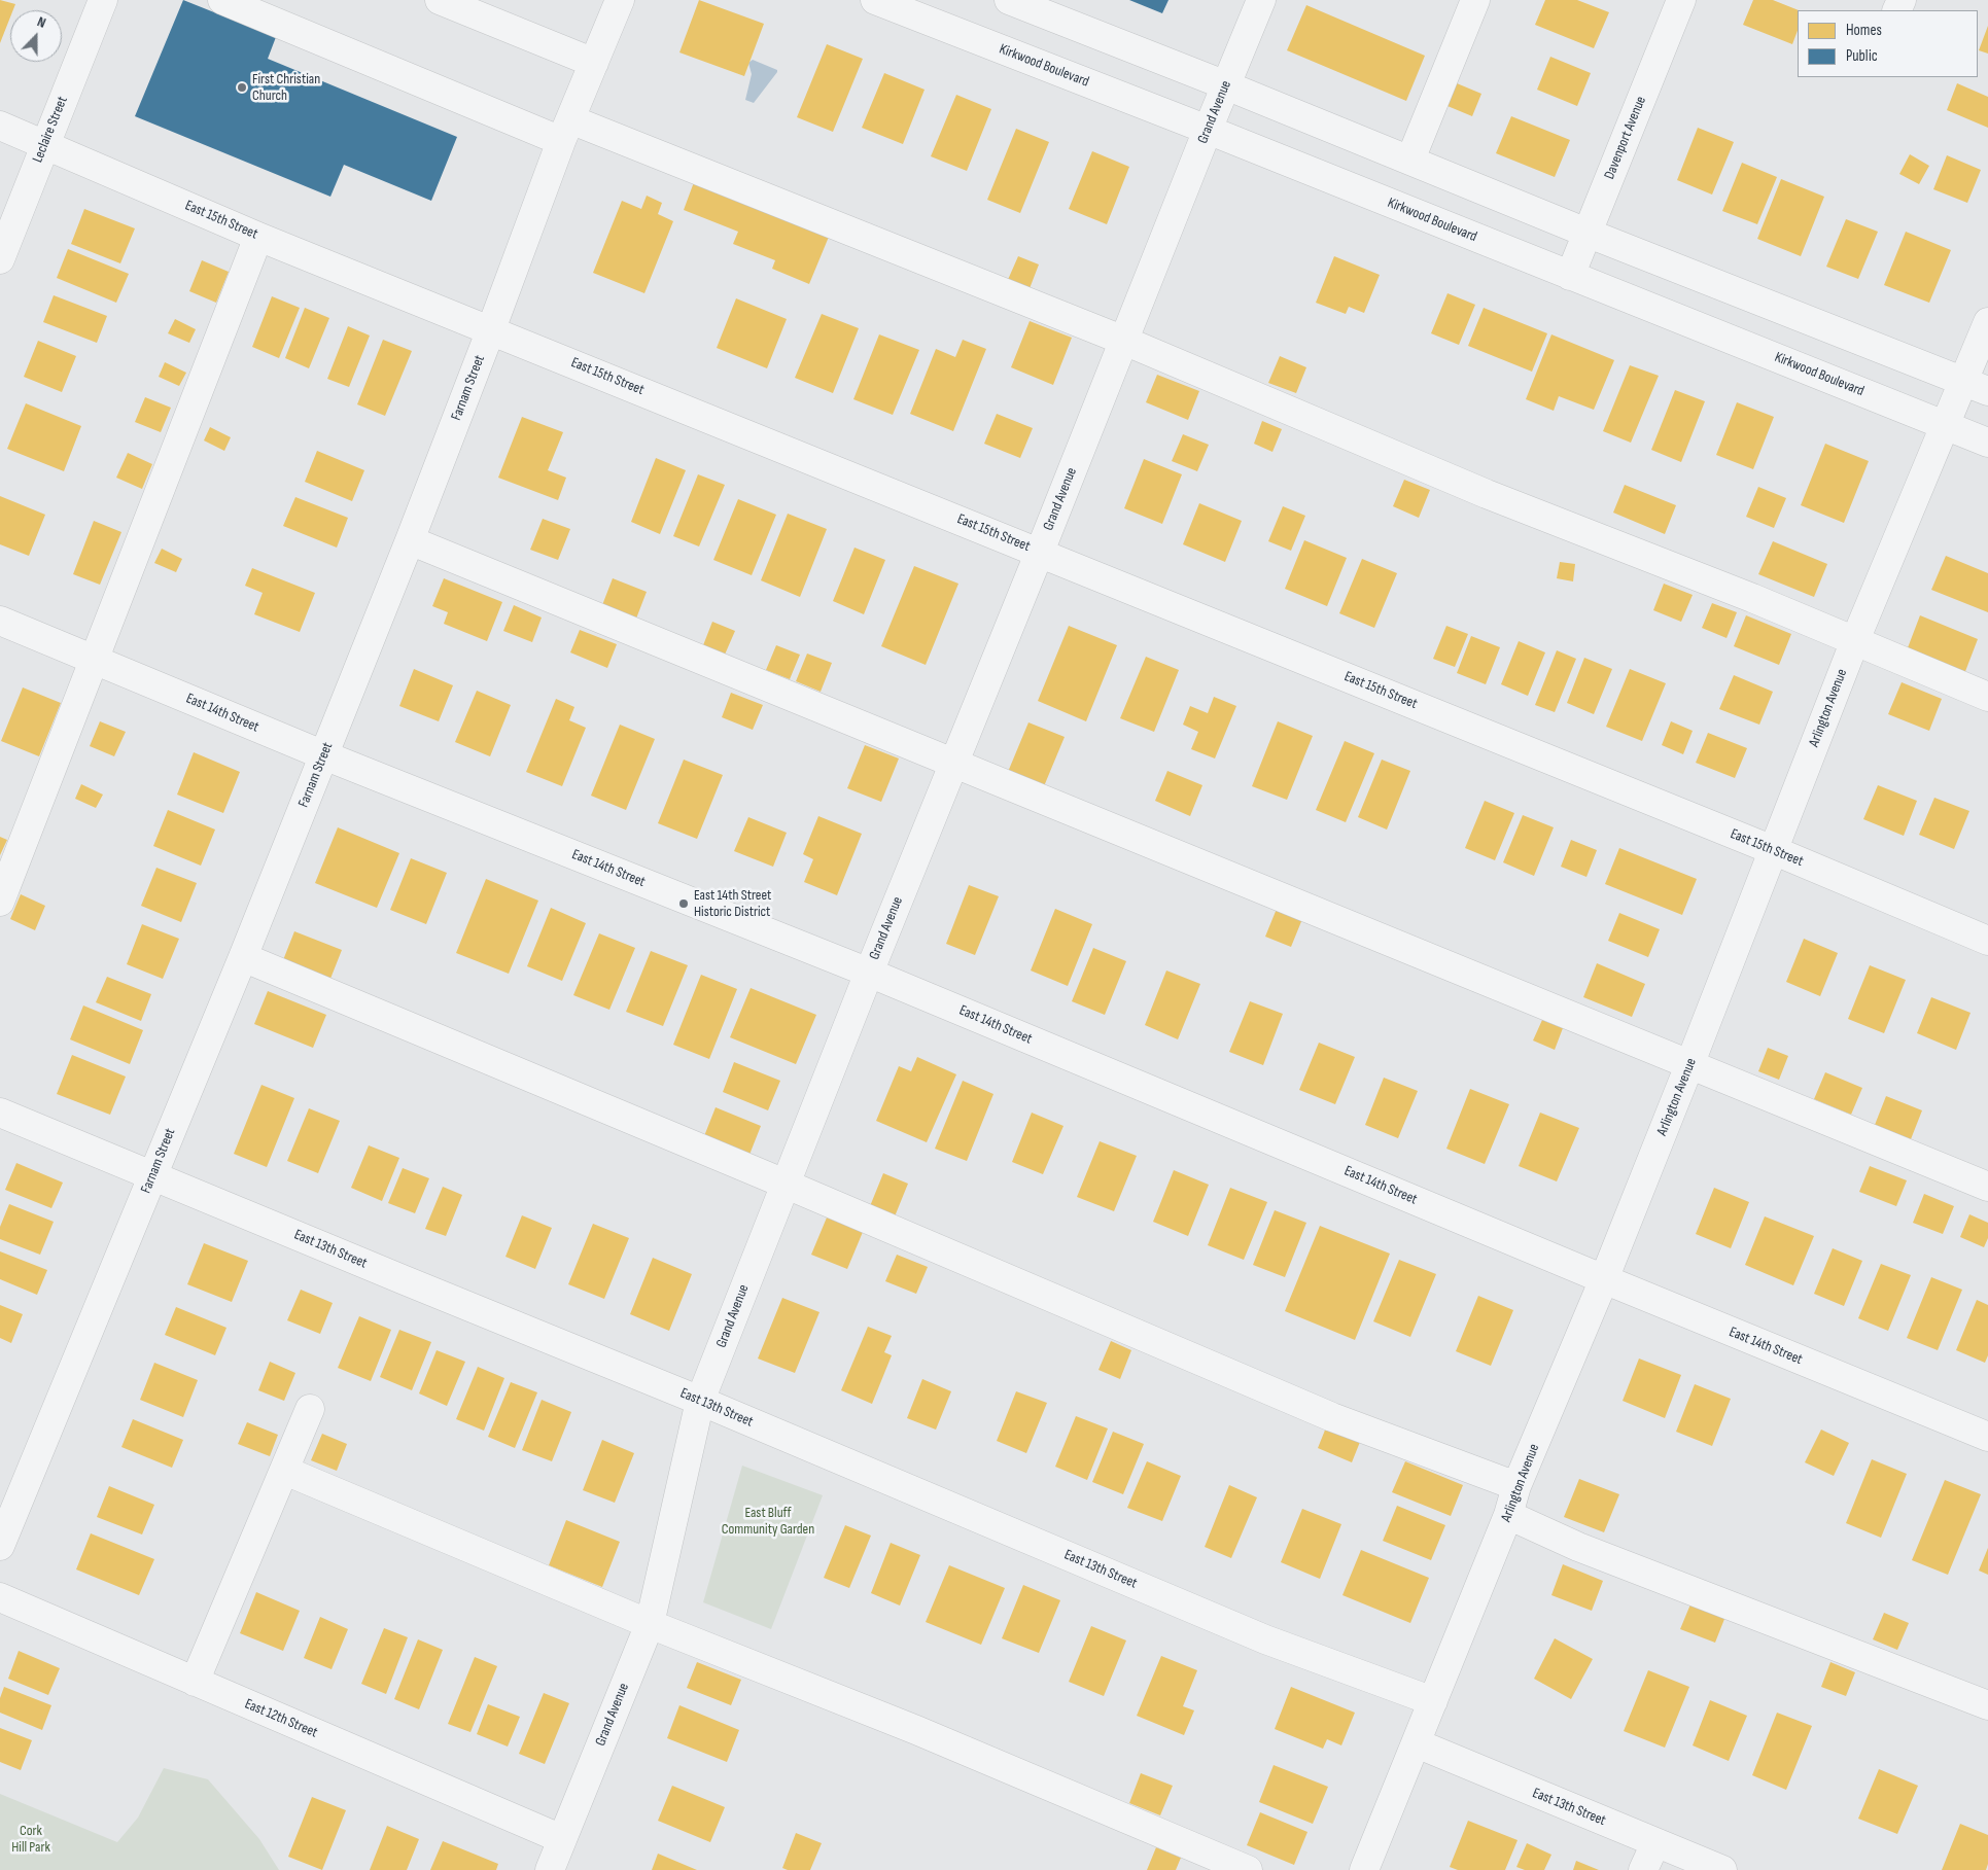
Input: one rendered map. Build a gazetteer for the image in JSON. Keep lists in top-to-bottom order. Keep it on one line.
{"streets":{"street":["Kirkwood Boulevard","Grand Avenue","Leclaire Street","Davenport Avenue","East 15th Street","Farnam Street","Arlington Avenue","East 14th Street","East 13th Street","East 12th Street"]},"crossings":[["Kirkwood Boulevard","Grand Avenue"],["Kirkwood Boulevard","Davenport Avenue"],["Kirkwood Boulevard","Arlington Avenue"],["Grand Avenue","East 15th Street"],["Grand Avenue","East 14th Street"],["Grand Avenue","East 13th Street"],["Grand Avenue","East 12th Street"],["Leclaire Street","East 15th Street"],["East 15th Street","Farnam Street"],["East 15th Street","Arlington Avenue"],["Farnam Street","East 14th Street"],["Farnam Street","East 13th Street"],["Arlington Avenue","East 14th Street"],["Arlington Avenue","East 13th Street"]],"parks":["East Bluff Community Garden","Cork Hill Park"],"places":["First Christian Church","East 14th Street Historic District"],"legend":["Homes","Public"],"north":"top"}
